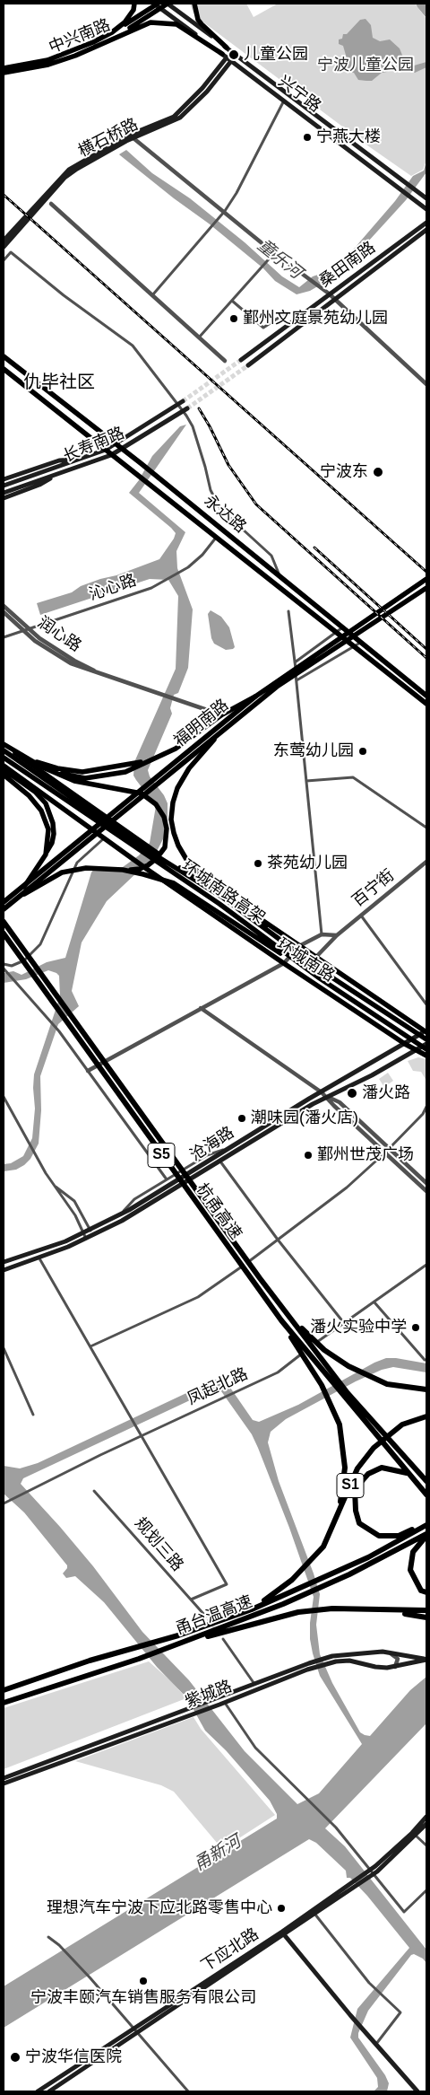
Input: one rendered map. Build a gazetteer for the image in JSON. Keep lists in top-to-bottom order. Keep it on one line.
{"streets":{"highway":["S5","杭甬高速","S1","甬台温高速"],"main road":["中兴南路","兴宁路","横石桥路","桑田南路","长寿南路","永达路","福明南路","环城南路高架","环城南路","沧海路","紫城路","下应北路"],"street":["沁心路","润心路","百宁街","凤起北路","规划三路"]},"crossings":[["中兴南路","兴宁路"],["中兴南路","横石桥路"],["兴宁路","横石桥路"],["长寿南路","永达路"],["永达路","沁心路"],["沁心路","润心路"],["百宁街","环城南路"],["环城南路","沧海路"],["S1","甬台温高速"]],"districts":["仇毕社区"],"water":["童乐河","甬新河"],"parks":["宁波儿童公园"],"places":["儿童公园","宁燕大楼","鄞州文庭景苑幼儿园","宁波东","东莺幼儿园","茶苑幼儿园","潘火路","潮味园(潘火店)","鄞州世茂广场","潘火实验中学","理想汽车宁波下应北路零售中心","宁波丰颐汽车销售服务有限公司","宁波华信医院"]}
